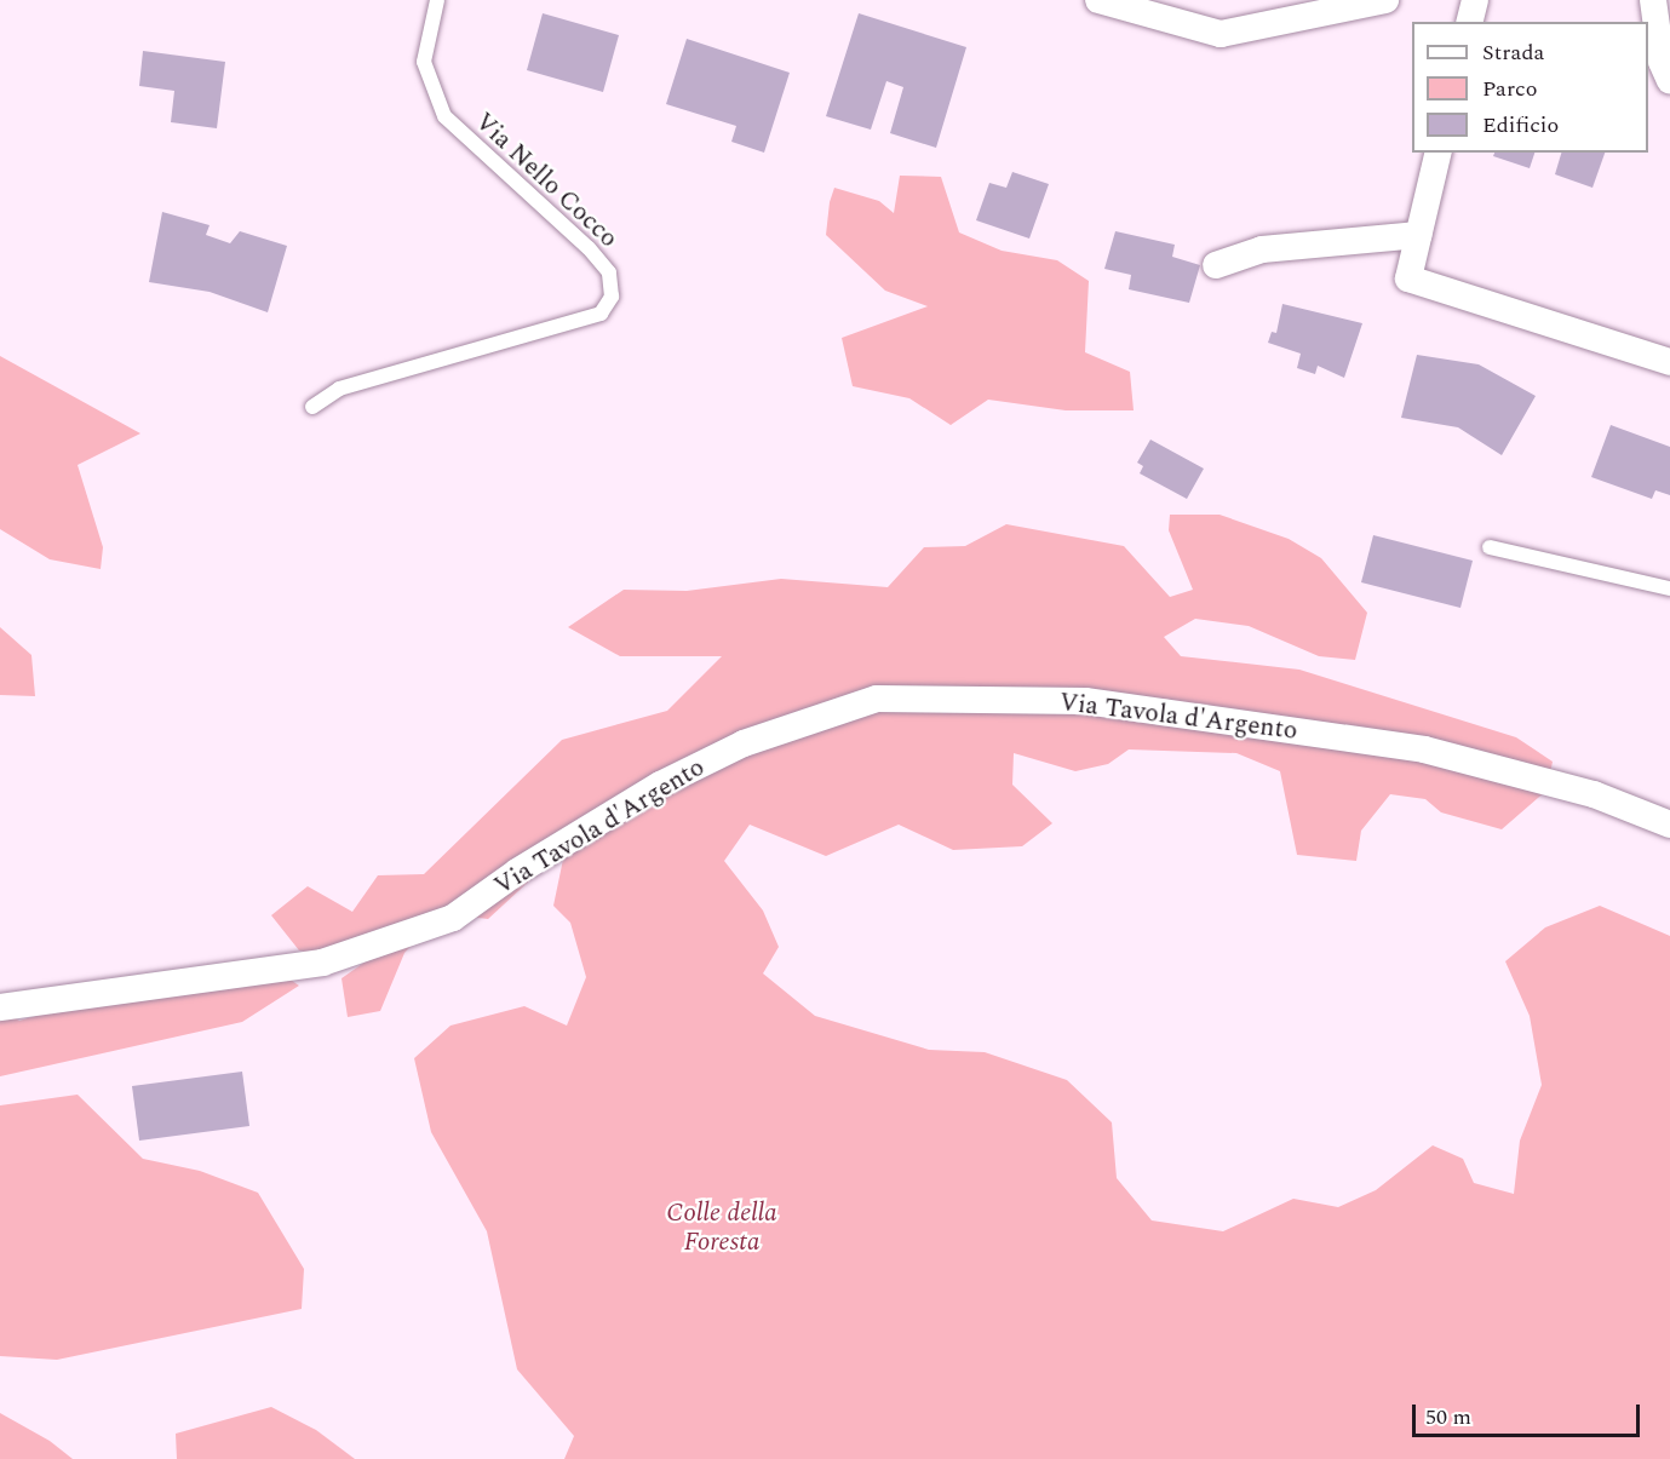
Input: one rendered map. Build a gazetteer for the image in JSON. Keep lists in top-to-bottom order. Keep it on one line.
{"streets":{"street":["Via Tavola d'Argento"],"lane":["Via Nello Cocco"]},"parks":["Colle della Foresta"],"legend":["Strada","Parco","Edificio"],"scale_bar":"50 m"}
